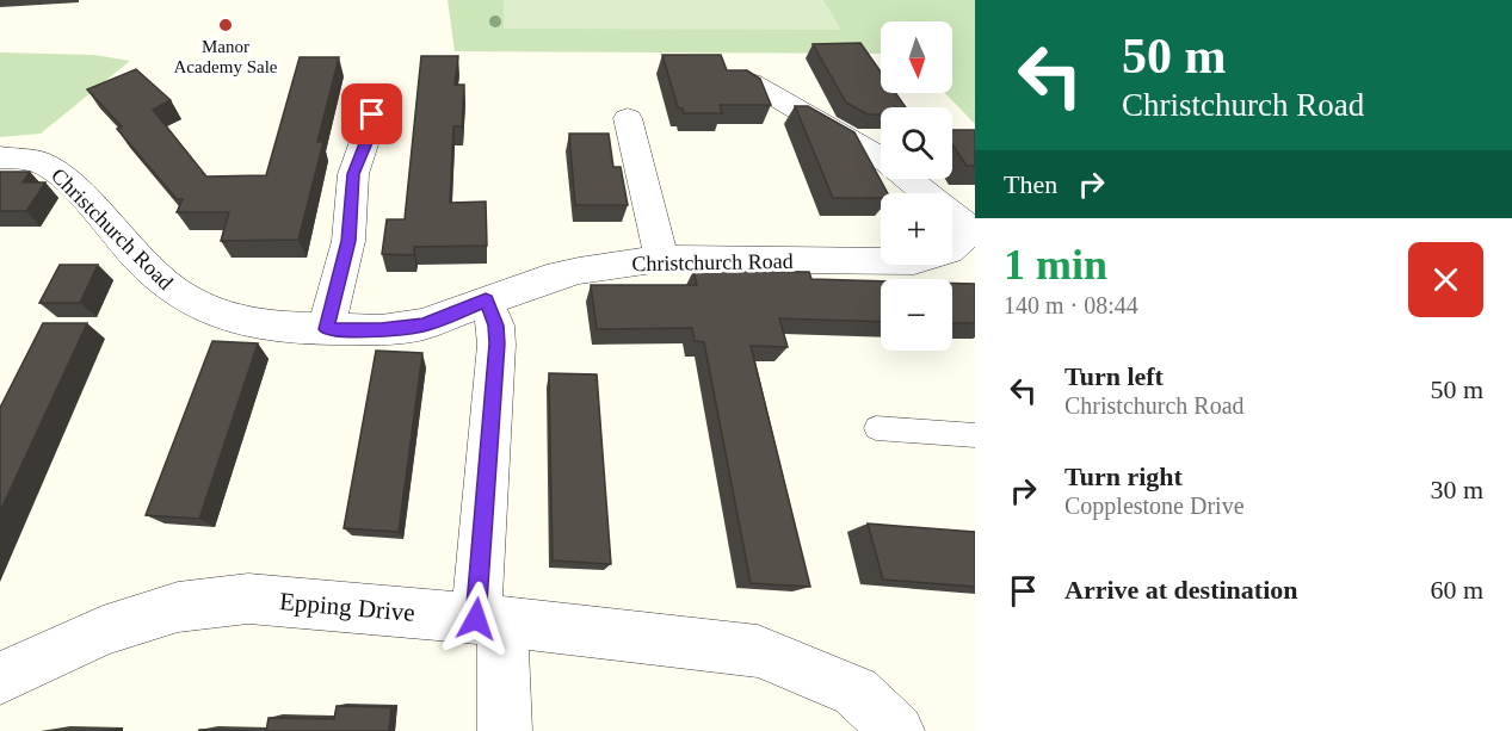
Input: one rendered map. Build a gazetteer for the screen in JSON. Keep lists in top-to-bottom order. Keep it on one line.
{"streets":{"street":["Christchurch Road","Epping Drive"]},"places":["Manor Academy Sale"],"north":"bottom","page":{"turn":["50 m","Christchurch Road"],"map_buttons":["+","−"],"then":"Then","heading":["1 min","140 m · 08:44"],"list":[{"name":"Turn left","note":"Christchurch Road","value":"50 m"},{"name":"Turn right","note":"Copplestone Drive","value":"30 m"},{"name":"Arrive at destination","value":"60 m"}]}}
